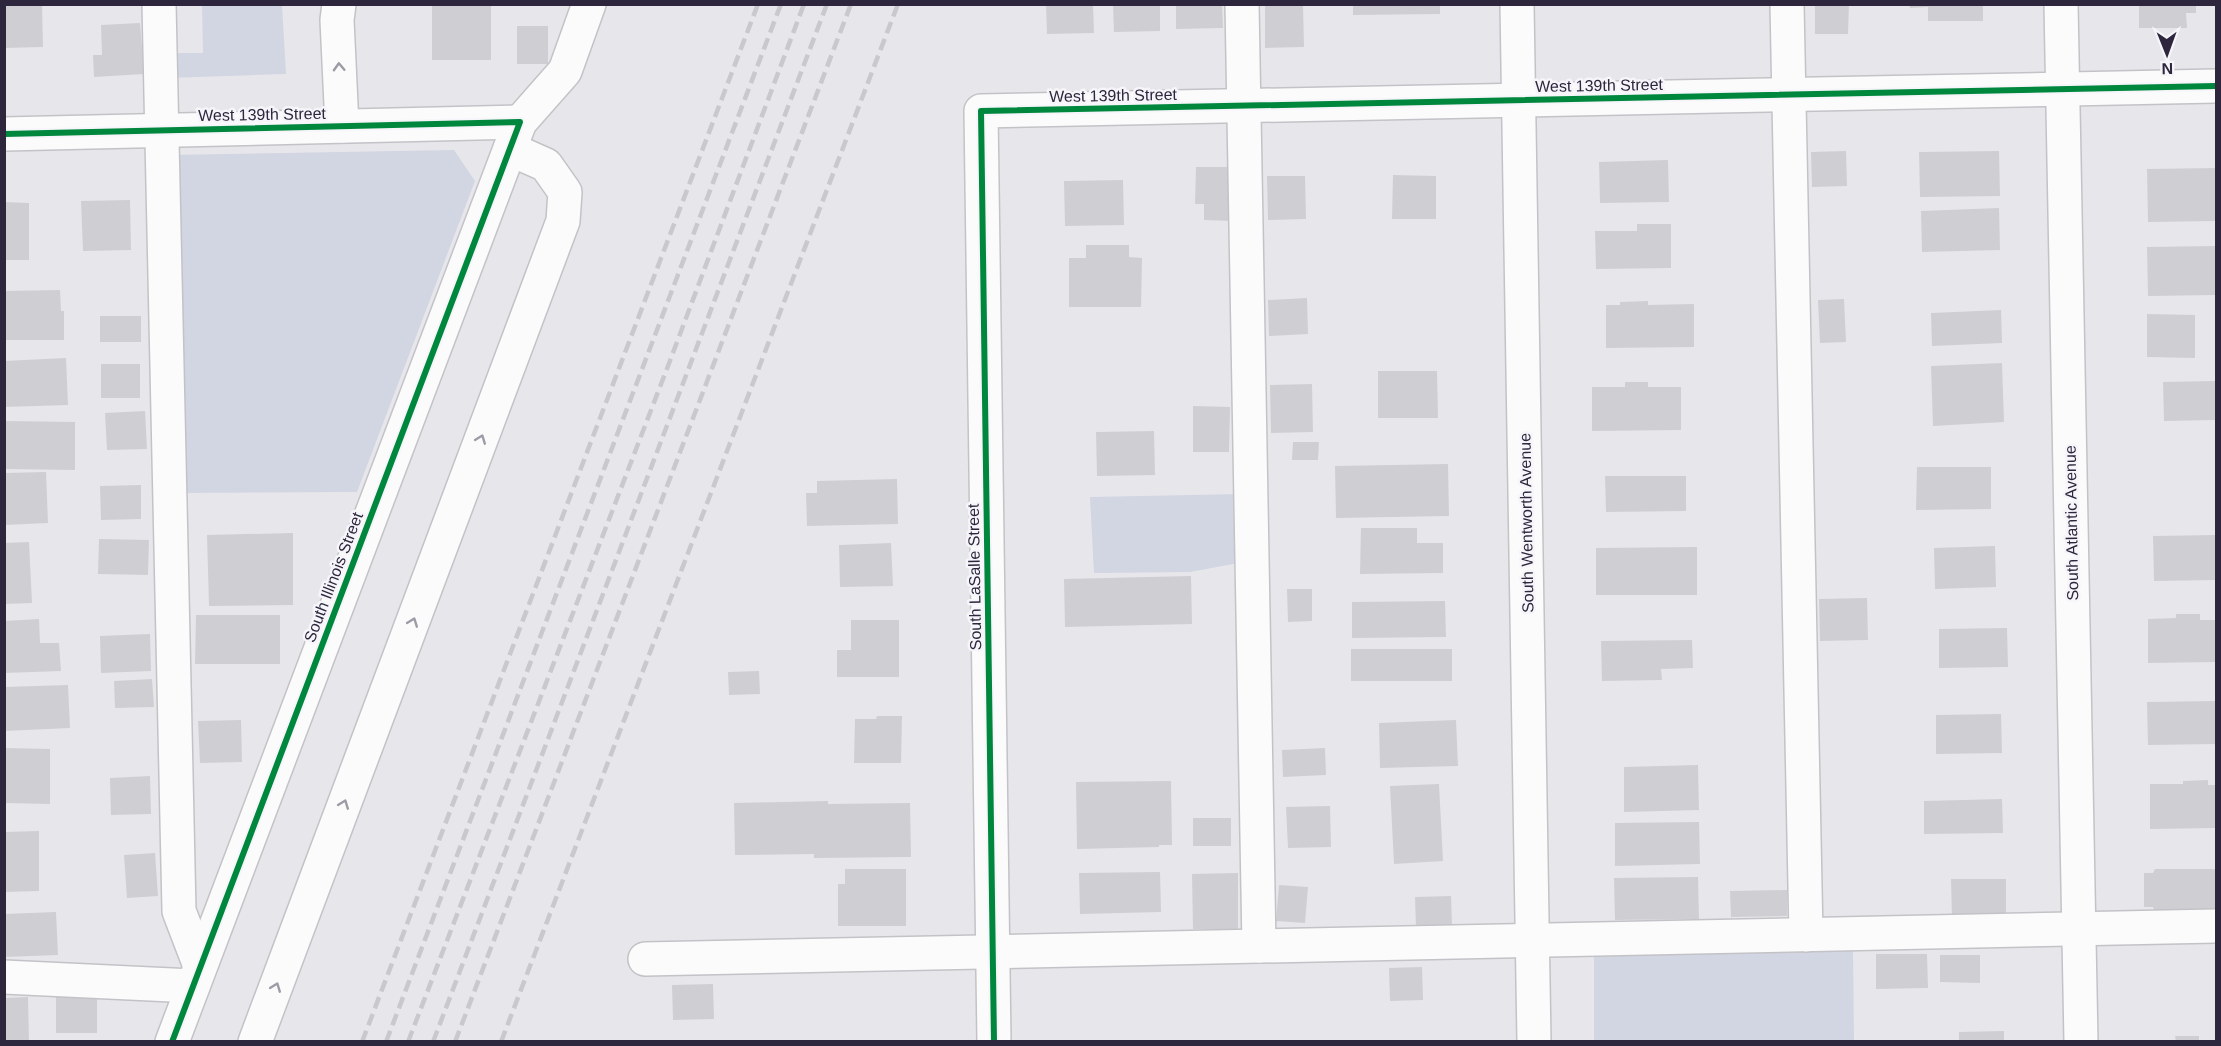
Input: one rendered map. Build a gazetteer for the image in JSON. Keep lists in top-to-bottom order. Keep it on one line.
{"streets":{"street":["West 139th Street","South Wentworth Avenue","South Atlantic Avenue","South Illinois Street","South LaSalle Street"]},"crossings":[["West 139th Street","South Wentworth Avenue"],["West 139th Street","South Atlantic Avenue"],["West 139th Street","South Illinois Street"],["West 139th Street","South LaSalle Street"]],"north":"bottom"}
